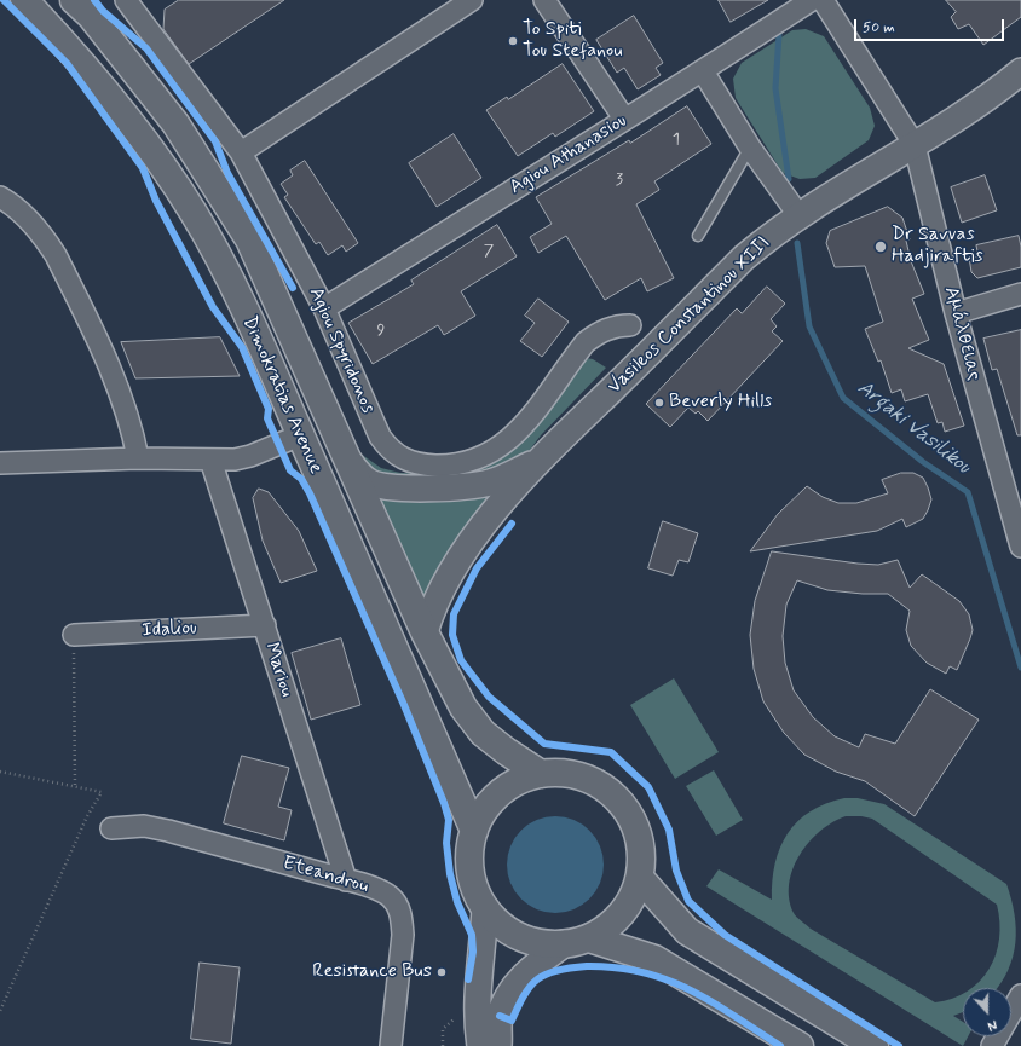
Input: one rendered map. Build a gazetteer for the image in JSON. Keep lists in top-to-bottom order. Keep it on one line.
{"streets":{"highway":["Dimokratias Avenue"],"street":["Agiou Athanasiou","Vasileos Constantinou XIII","Αμάλθειας","Agiou Spyridonos","Idaliou","Mariou","Eteandrou"]},"crossings":[["Agiou Athanasiou","Agiou Spyridonos"],["Vasileos Constantinou XIII","Αμάλθειας"],["Vasileos Constantinou XIII","Dimokratias Avenue"],["Idaliou","Mariou"],["Mariou","Eteandrou"]],"water":["Argaki Vasilikou"],"places":["To Spiti Tou Stefanou","Dr Savvas Hadjiraftis","Beverly Hills","Resistance Bus"],"house_numbers":["1","3","7","9"],"scale_bar":"50 m","north":"bottom"}
